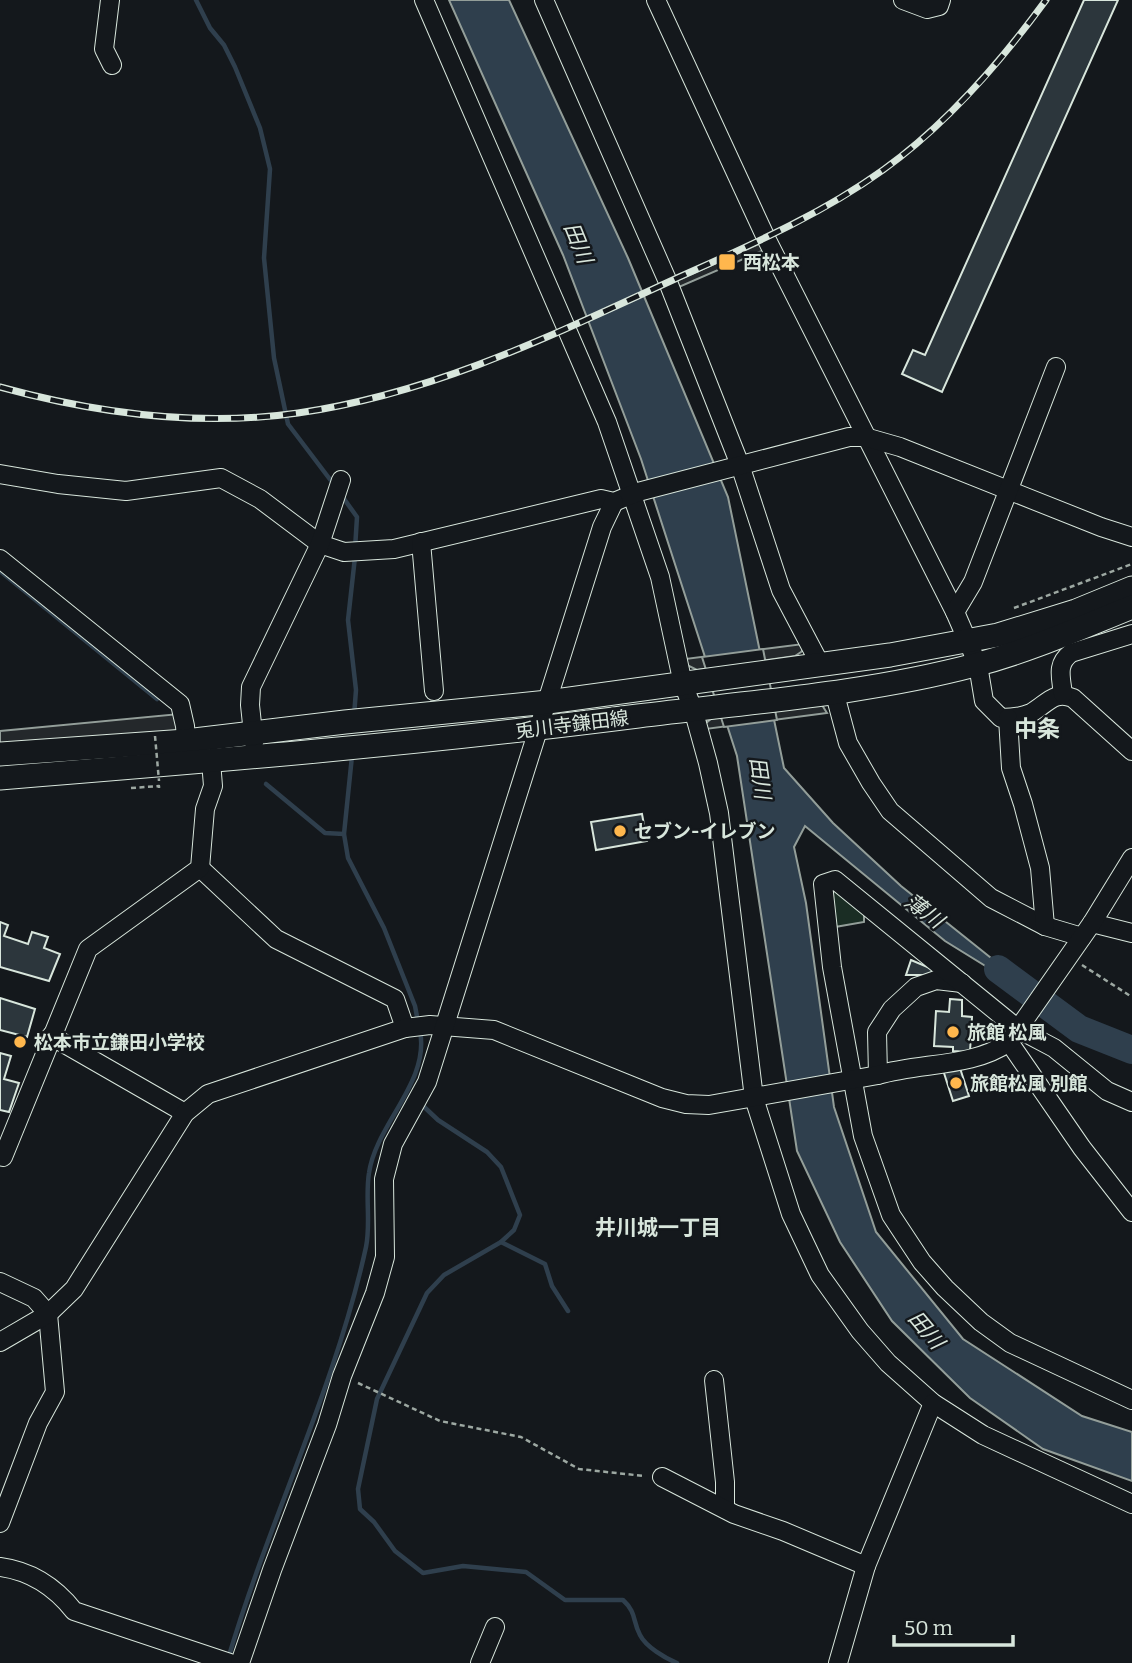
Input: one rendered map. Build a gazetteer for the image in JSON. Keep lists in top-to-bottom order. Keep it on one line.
{"streets":{"main road":["兎川寺鎌田線"]},"districts":["中条","井川城一丁目"],"water":["田川","薄川"],"places":{"transit":["西松本"],"other":["セブン-イレブン","旅館 松風","松本市立鎌田小学校","旅館松風 別館"]},"scale_bar":"50 m"}
